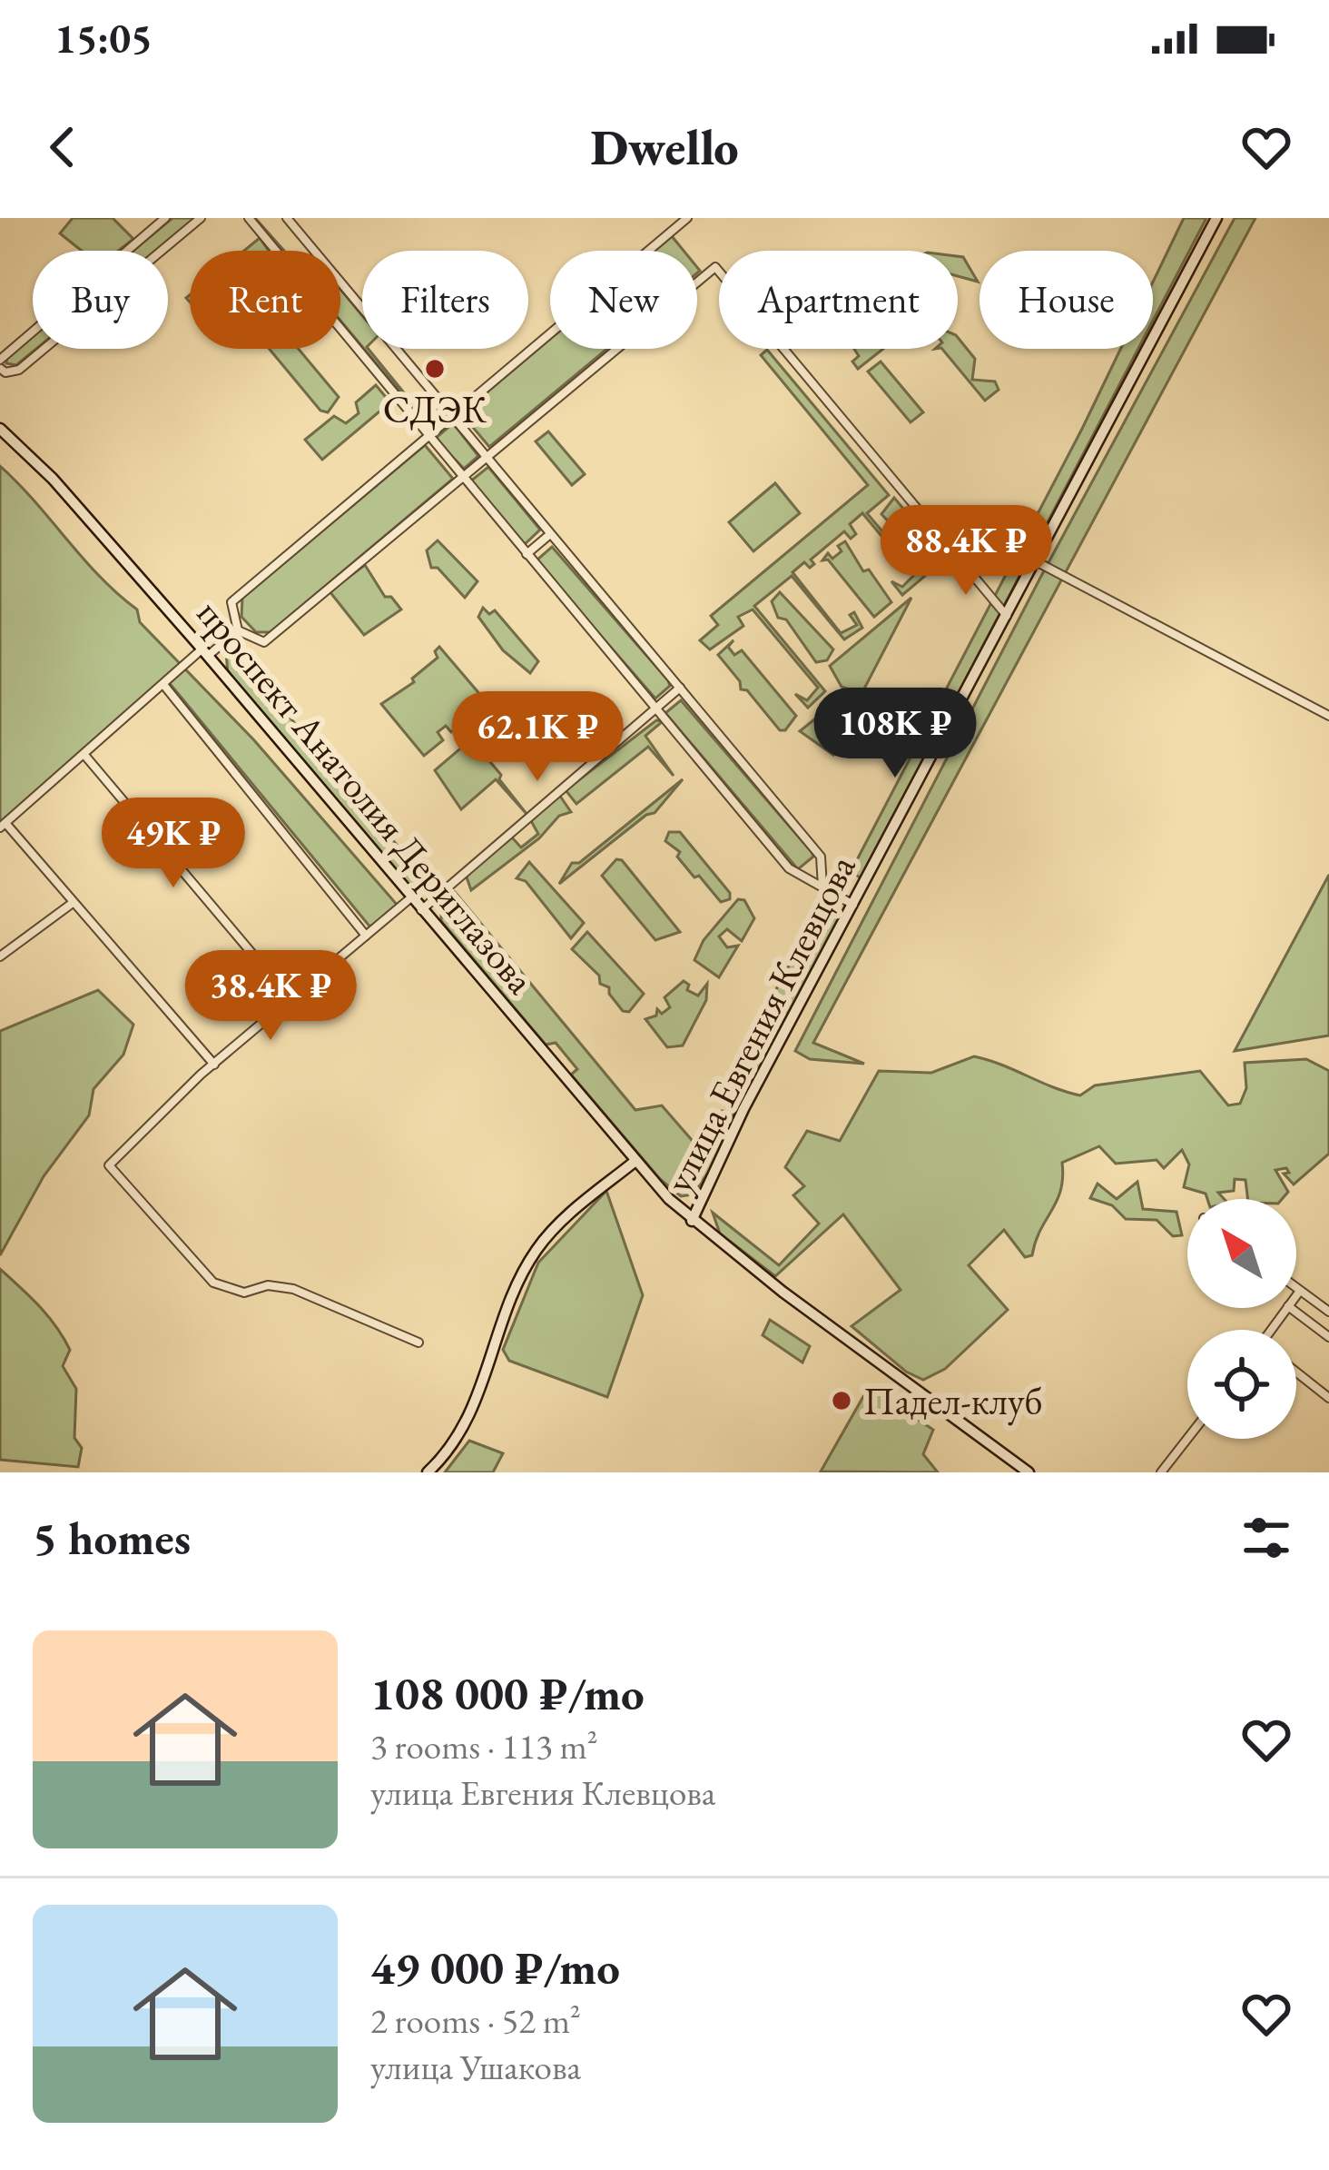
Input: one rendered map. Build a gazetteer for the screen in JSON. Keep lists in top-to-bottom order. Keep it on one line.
{"streets":{"main road":["проспект Анатолия Дериглазова","улица Евгения Клевцова"]},"crossings":[["проспект Анатолия Дериглазова","улица Евгения Клевцова"]],"places":["СДЭК","Падел-клуб"],"north":"top left","page":{"status":"15:05","header":"Dwello","chip":["Buy","Rent","Filters","New","Apartment","House"],"price":["88.4K ₽","108K ₽","62.1K ₽","49K ₽","38.4K ₽"],"heading":"5 homes","list":[{"name":"108 000 ₽/mo","note":"3 rooms · 113 m² · улица Евгения Клевцова"},{"name":"49 000 ₽/mo","note":"2 rooms · 52 m² · улица Ушакова"}]}}
